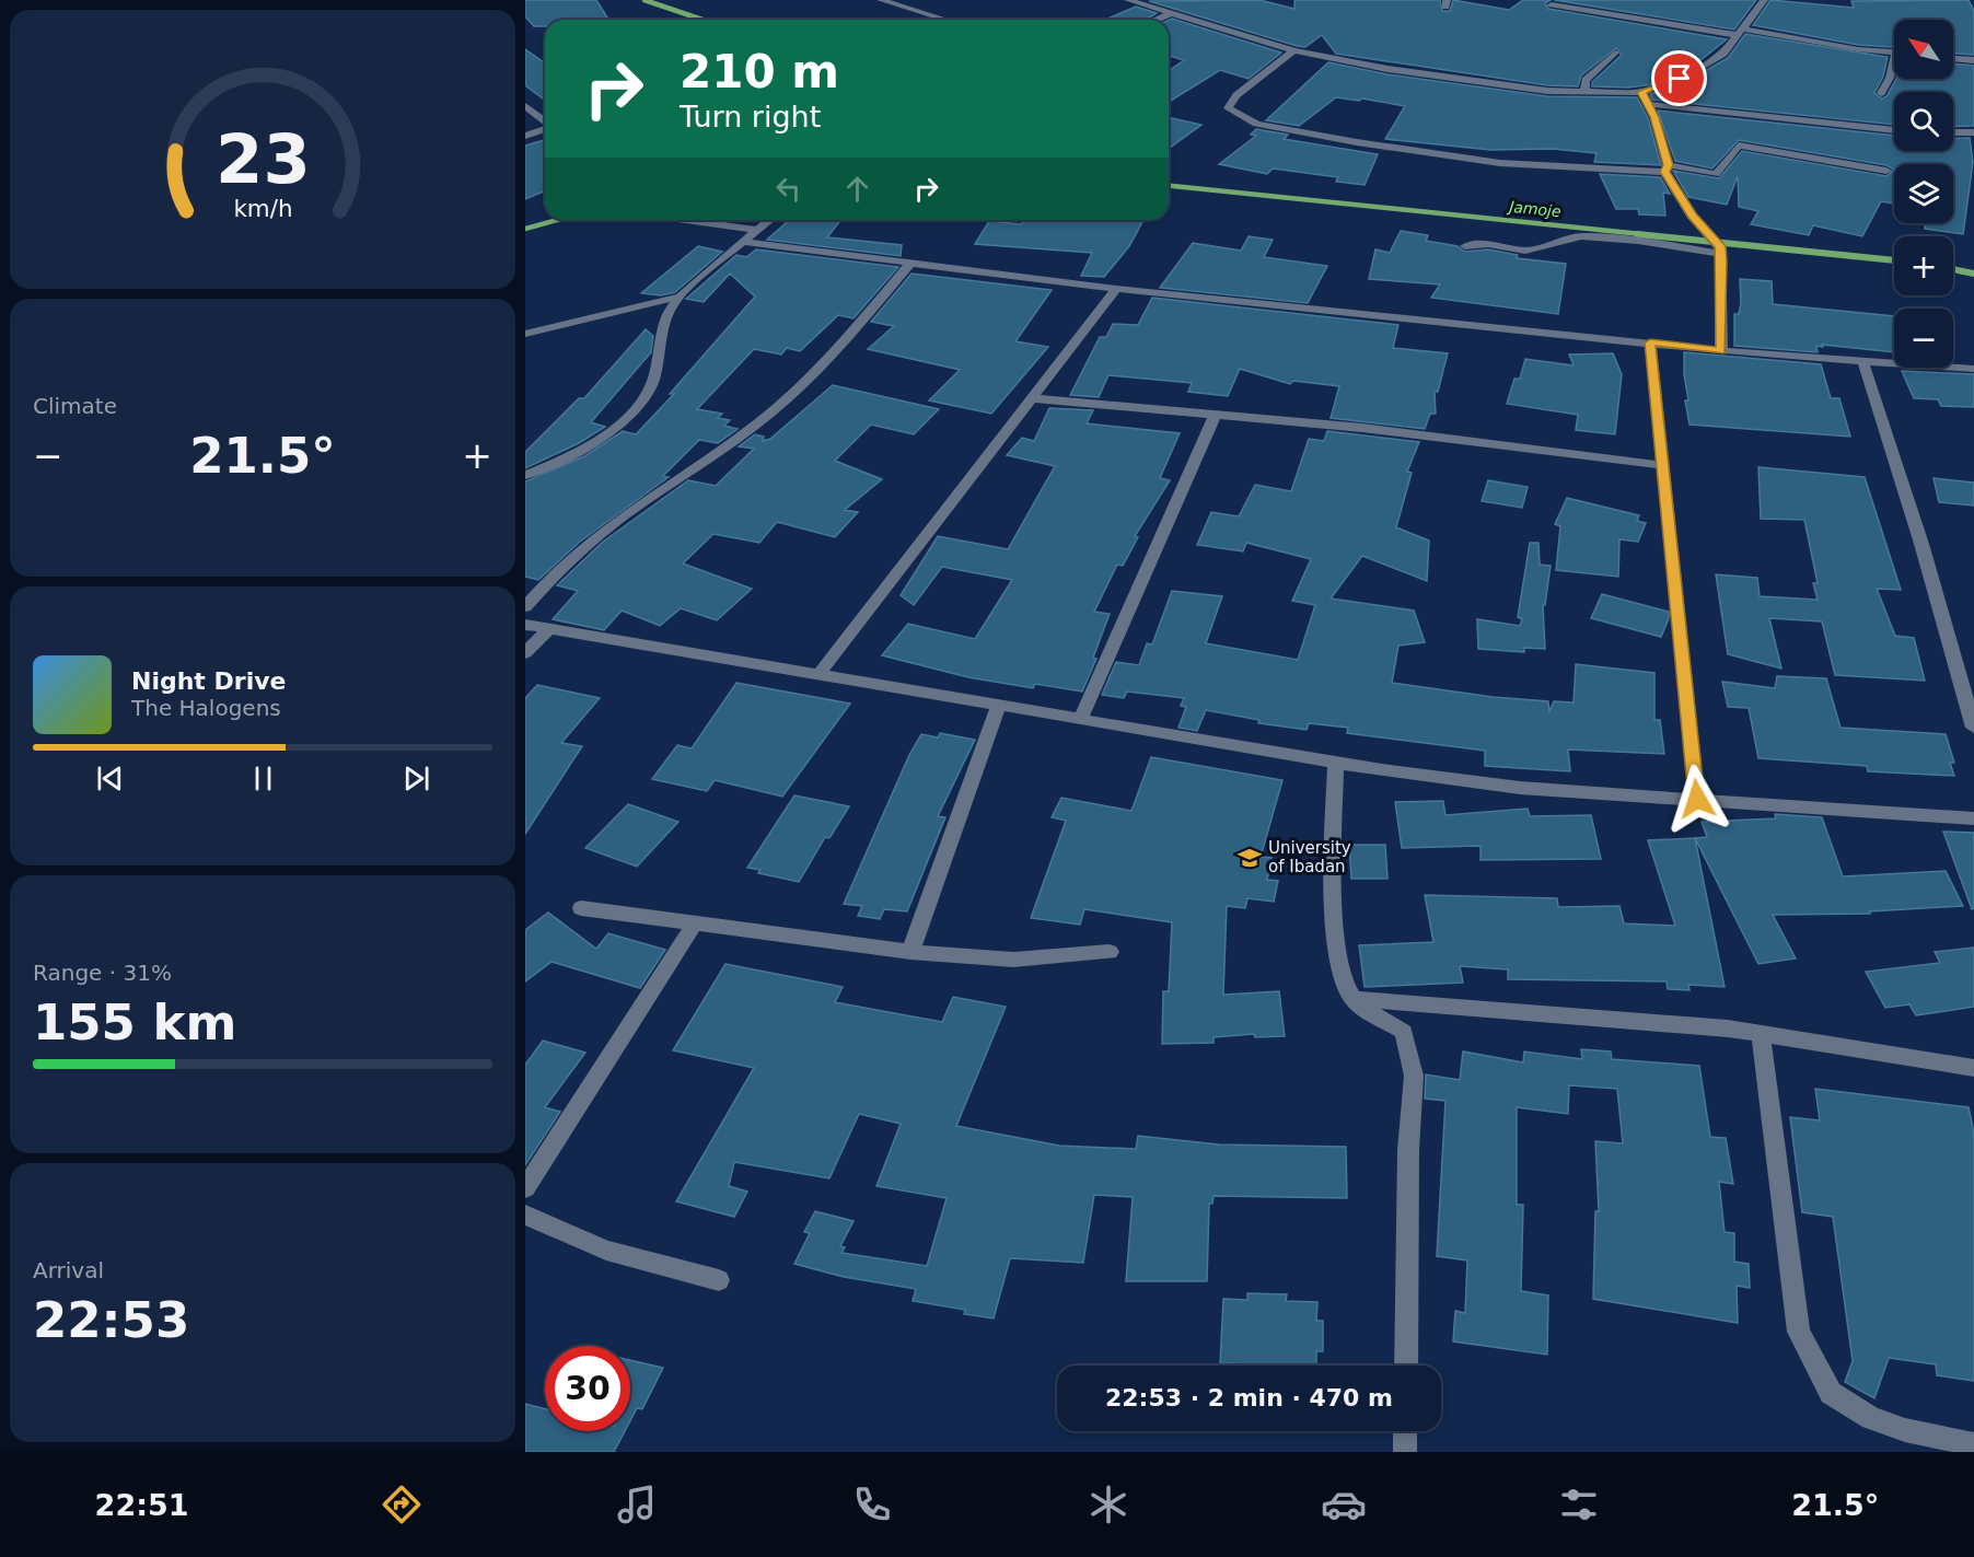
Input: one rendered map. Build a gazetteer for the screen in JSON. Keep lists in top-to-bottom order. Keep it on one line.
{"water":["Jamoje"],"places":{"school or university":["University of Ibadan"]},"north":"top left","page":{"map_buttons":["+","−"],"turn":["210 m","Turn right"],"tile":["Climate",["Range · 31%","155 km"],["Arrival","22:53"]],"heat":["−","21.5°","+"],"song":["Night Drive","The Halogens"],"limit":"30","trip":"22:53 · 2 min · 470 m","tabs":["22:51","21.5°"],"gauge":["23","km/h"]}}
